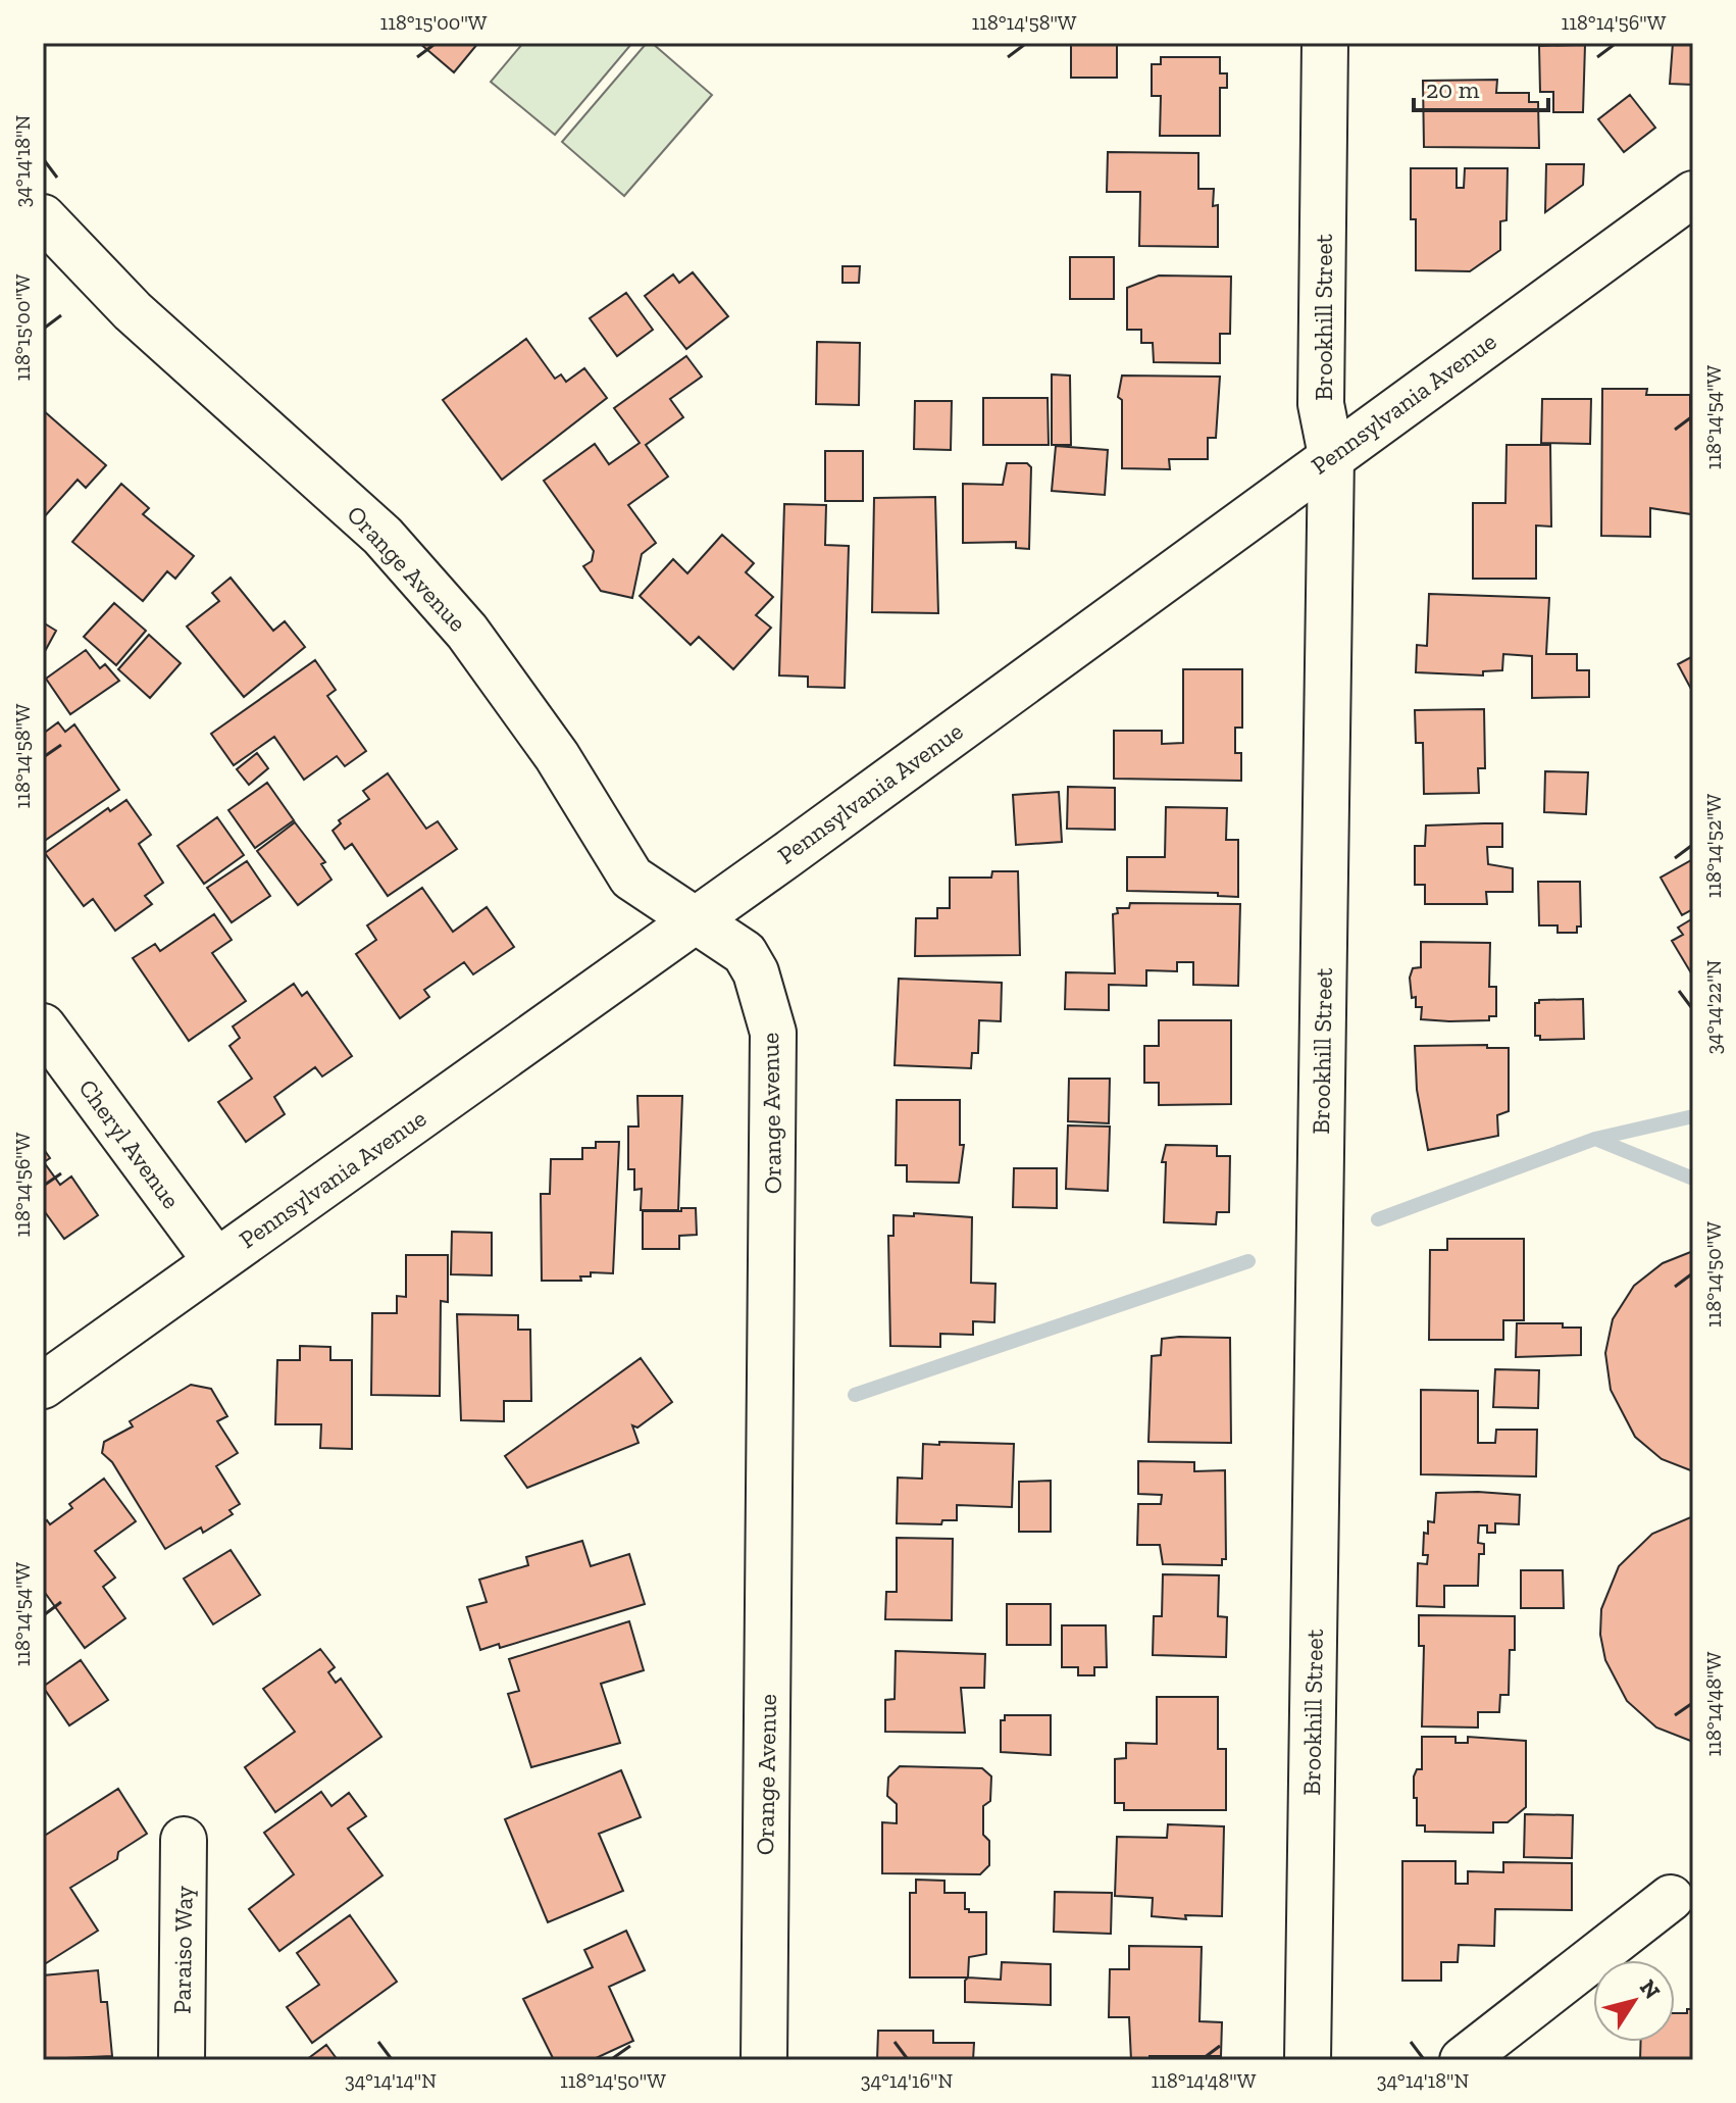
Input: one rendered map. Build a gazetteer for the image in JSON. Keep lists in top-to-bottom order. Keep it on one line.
{"streets":{"street":["Brookhill Street","Pennsylvania Avenue","Orange Avenue","Cheryl Avenue","Paraiso Way"]},"crossings":[["Brookhill Street","Pennsylvania Avenue"],["Pennsylvania Avenue","Orange Avenue"],["Pennsylvania Avenue","Cheryl Avenue"]],"scale_bar":"20 m","north":"top right","coordinates":["118°15'00\"W","118°14'58\"W","118°14'56\"W","34°14'18\"N","118°14'54\"W","118°14'52\"W","34°14'22\"N","118°14'50\"W","118°14'48\"W","34°14'14\"N","34°14'16\"N"]}
